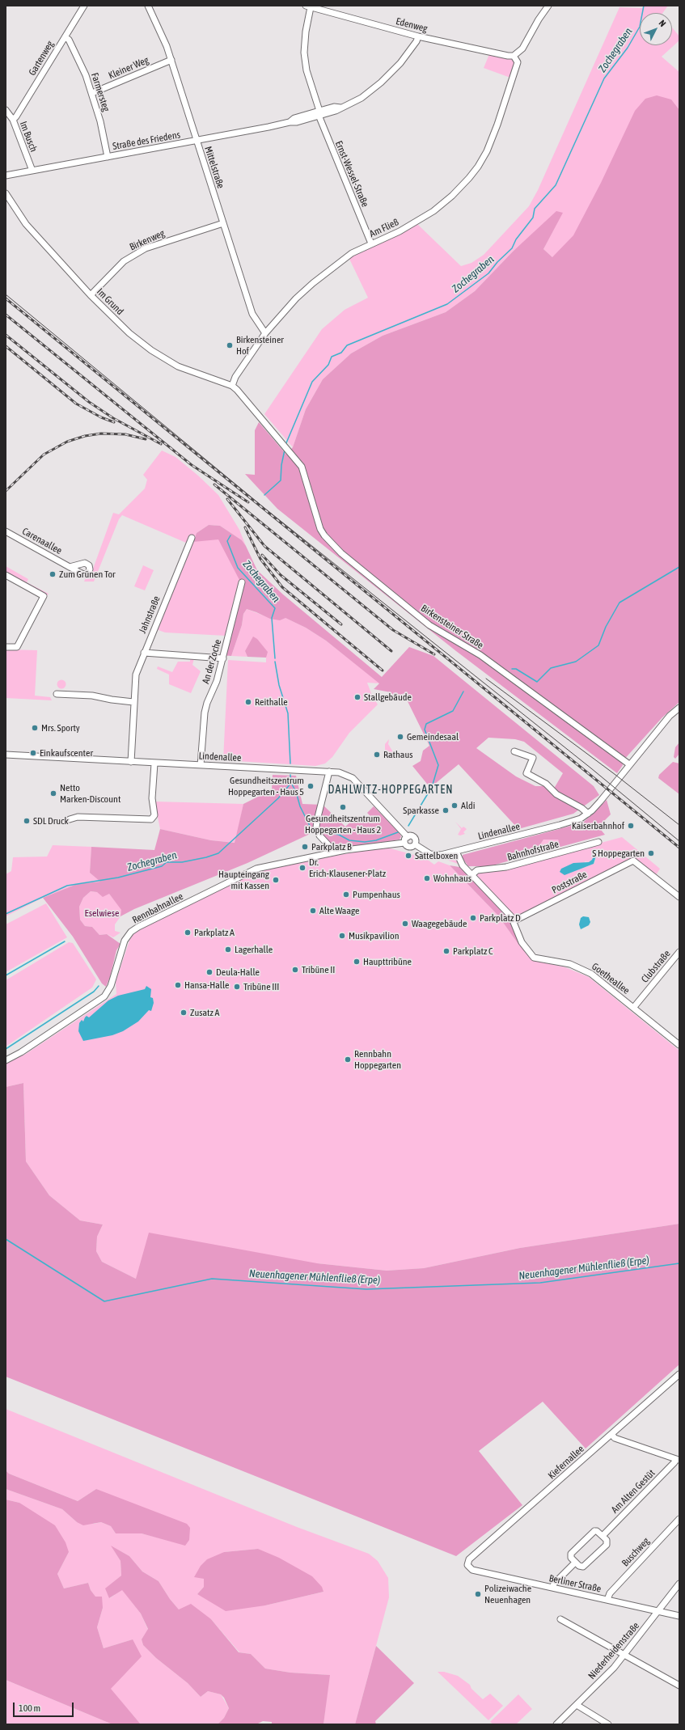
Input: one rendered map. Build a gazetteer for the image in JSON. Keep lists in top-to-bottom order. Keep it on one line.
{"streets":{"street":["Edenweg","Gartenweg","Kleiner Weg","Farmersteg","Im Busch","Straße des Friedens","Mittelstraße","Ernst-Wessel-Straße","Am Fließ","Birkenweg","Im Grund","Carenaallee","Jahnstraße","Birkensteiner Straße","An der Zoche","Lindenallee","Bahnhofstraße","Poststraße","Rennbahnallee","Clubstraße","Goetheallee","Kiefernallee","Am Alten Gestüt","Buschweg","Berliner Straße","Niederheidenstraße"]},"crossings":[["Edenweg","Straße des Friedens"],["Edenweg","Ernst-Wessel-Straße"],["Edenweg","Am Fließ"],["Gartenweg","Farmersteg"],["Gartenweg","Im Busch"],["Kleiner Weg","Farmersteg"],["Kleiner Weg","Mittelstraße"],["Farmersteg","Straße des Friedens"],["Im Busch","Straße des Friedens"],["Straße des Friedens","Mittelstraße"],["Straße des Friedens","Ernst-Wessel-Straße"],["Mittelstraße","Am Fließ"],["Mittelstraße","Birkenweg"],["Ernst-Wessel-Straße","Am Fließ"],["Am Fließ","Im Grund"],["Am Fließ","Birkensteiner Straße"],["Birkenweg","Im Grund"],["Im Grund","Birkensteiner Straße"],["Jahnstraße","Lindenallee"],["Birkensteiner Straße","Lindenallee"],["An der Zoche","Lindenallee"],["Lindenallee","Rennbahnallee"],["Lindenallee","Goetheallee"],["Bahnhofstraße","Goetheallee"],["Poststraße","Goetheallee"],["Clubstraße","Goetheallee"],["Kiefernallee","Berliner Straße"],["Buschweg","Berliner Straße"],["Berliner Straße","Niederheidenstraße"]],"districts":["DAHLWITZ-HOPPEGARTEN"],"water":["Zochegraben","Neuenhagener Mühlenfließ (Erpe)"],"parks":["Eselwiese"],"places":["Birkensteiner Hof","Zum Grünen Tor","Stallgebäude","Reithalle","Mrs. Sporty","Gemeindesaal","Einkaufscenter","Rathaus","Gesundheitszentrum Hoppegarten - Haus 5","Netto Marken-Discount","Aldi","Gesundheitszentrum Hoppegarten - Haus 2","Sparkasse","SDL Druck","Kaiserbahnhof","Parkplatz B","S Hoppegarten","Sattelboxen","Dr. Erich-Klausener-Platz","Wohnhaus","Haupteingang mit Kassen","Pumpenhaus","Alte Waage","Parkplatz D","Waagegebäude","Parkplatz A","Musikpavilion","Lagerhalle","Parkplatz C","Haupttribüne","Tribüne II","Deula-Halle","Hansa-Halle","Tribüne III","Zusatz A","Rennbahn Hoppegarten","Polizeiwache Neuenhagen"],"scale_bar":"100 m","north":"top right"}
